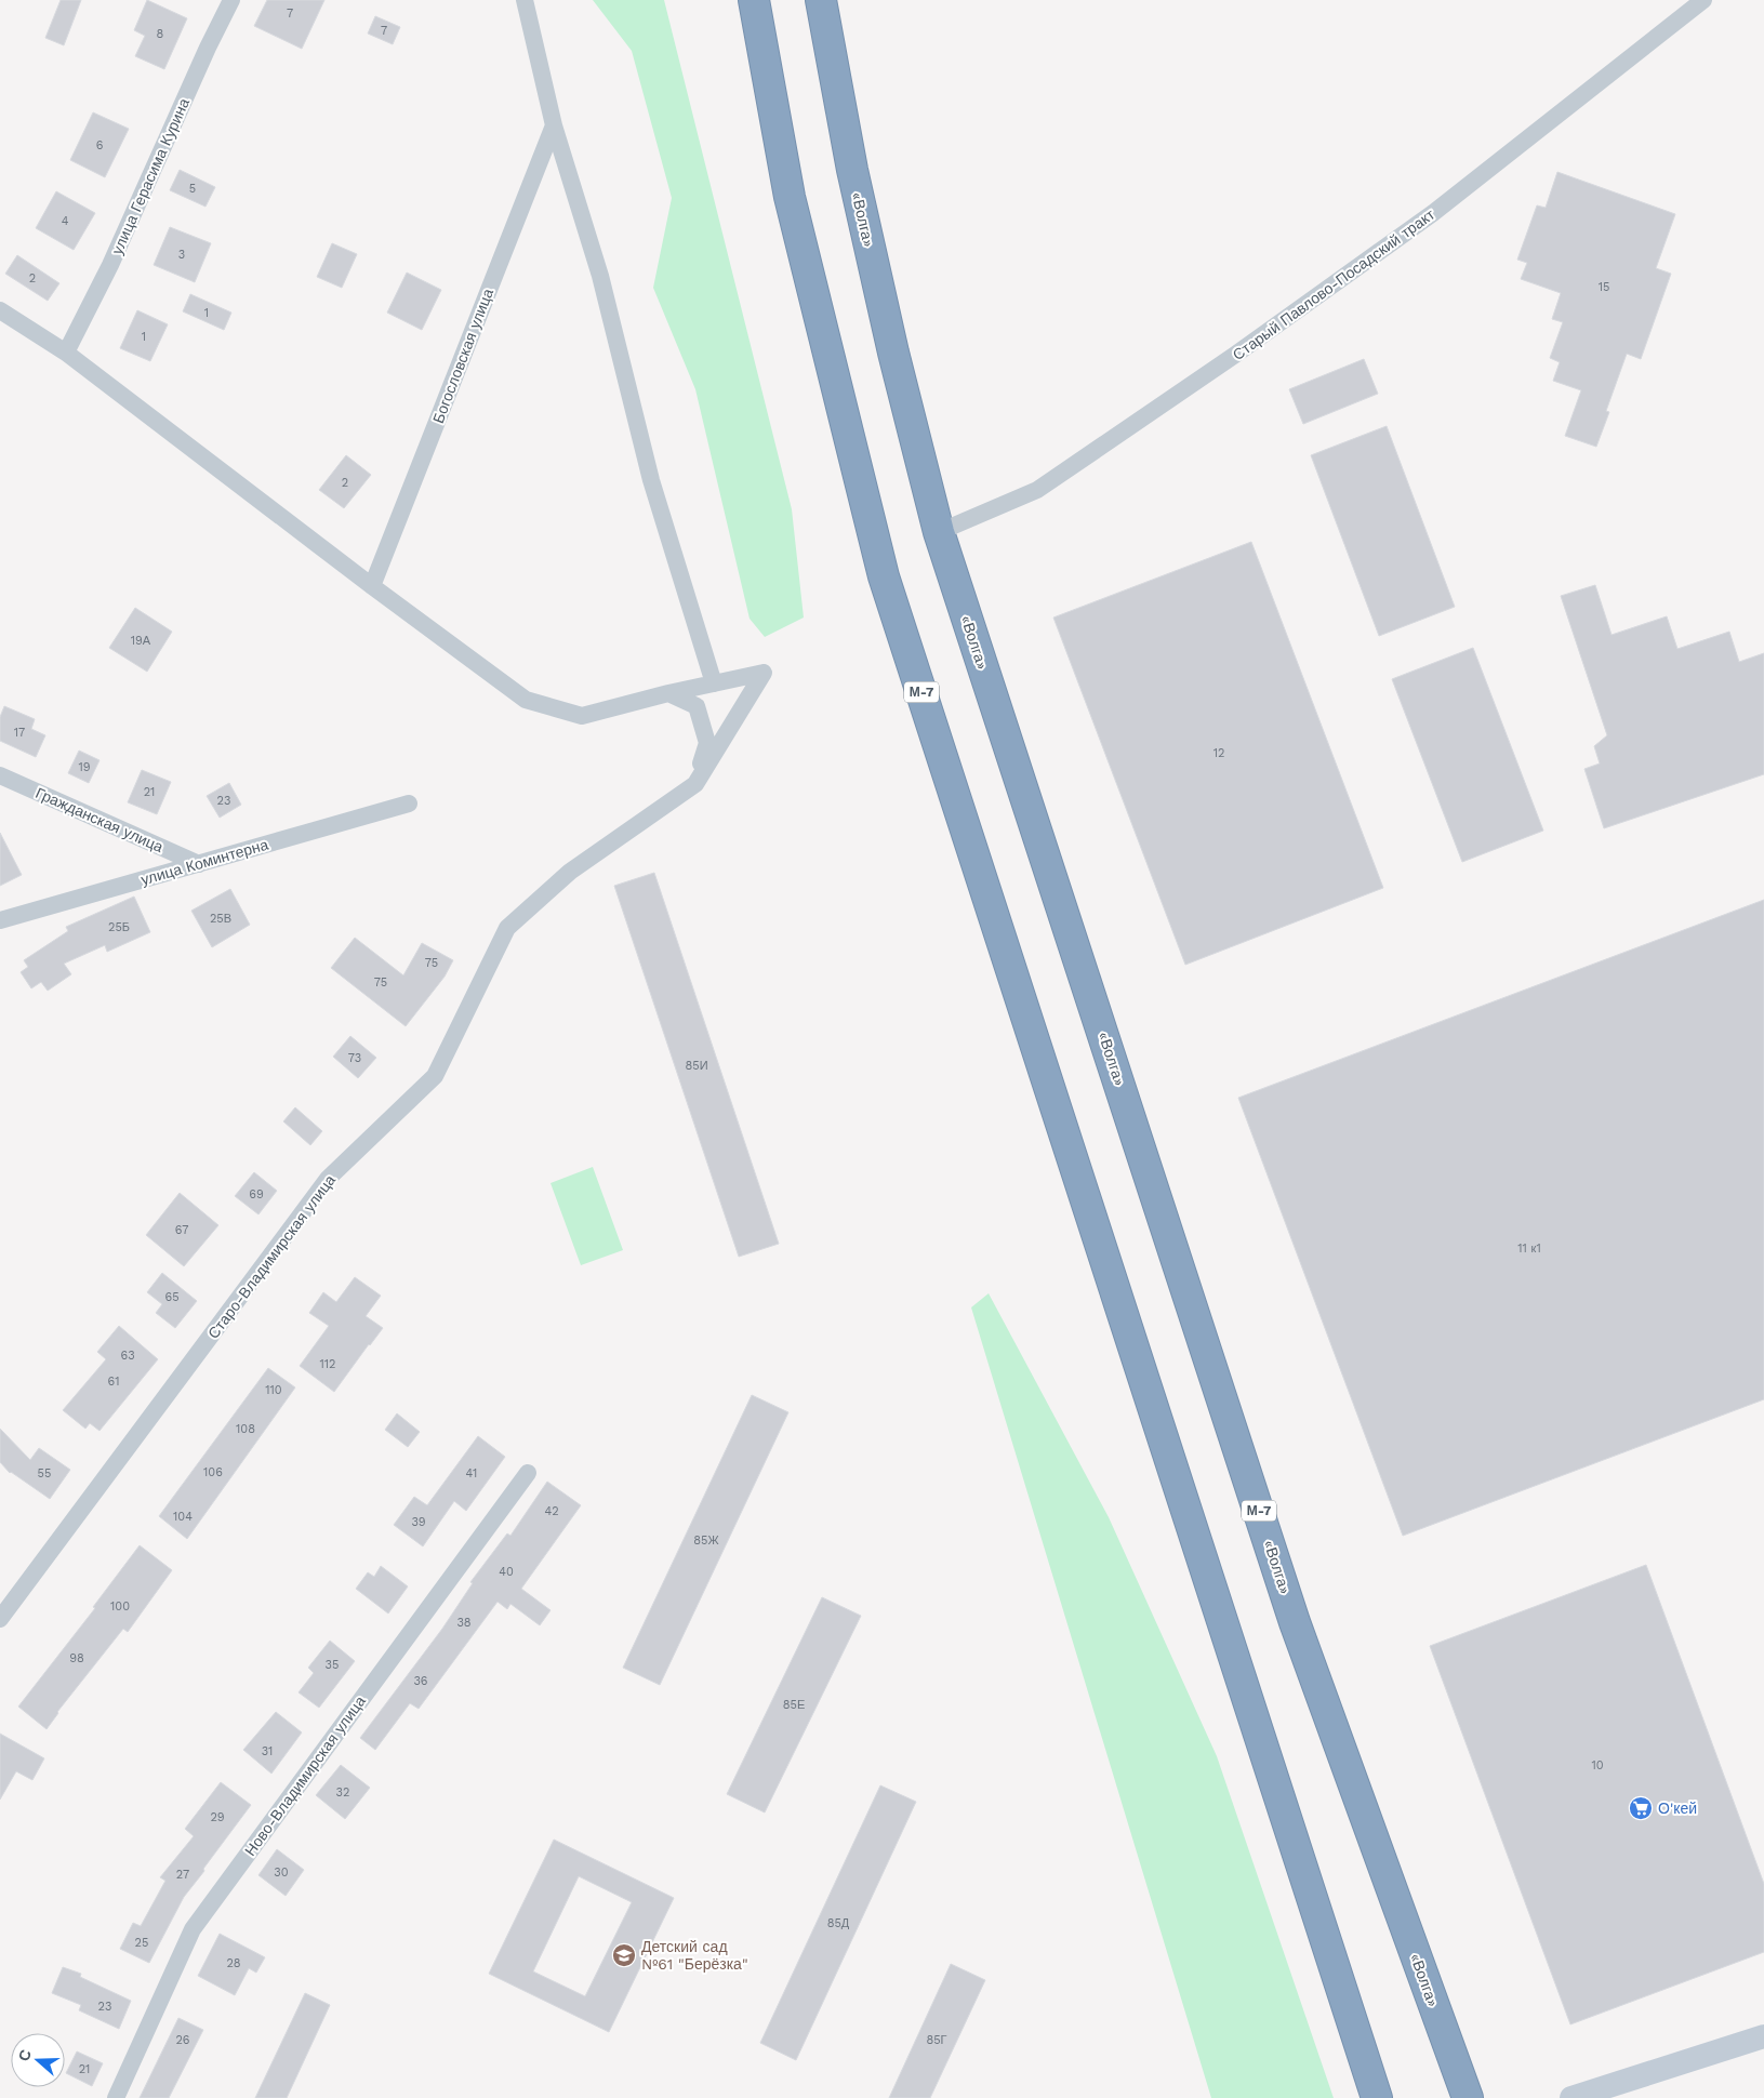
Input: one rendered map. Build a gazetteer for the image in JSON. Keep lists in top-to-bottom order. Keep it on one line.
{"streets":{"highway":["«Волга»","М-7"],"street":["улица Герасима Курина","Старый Павлово-Посадский тракт","Богословская улица","Гражданская улица","улица Коминтерна","Старо-Владимирская улица","Ново-Владимирская улица"]},"crossings":[["«Волга»","Старый Павлово-Посадский тракт"],["Гражданская улица","улица Коминтерна"]],"places":{"supermarket":["О'кей"],"school or university":["Детский сад №61 \"Берёзка\""]},"house_numbers":["7","7","8","6","5","4","3","2","15","1","1","2","19А","17","12","19","21","23","25В","25Б","75","75","73","85И","69","67","11 к1","65","63","112","61","110","108","106","55","41","42","104","39","85Ж","40","100","38","98","35","36","85Е","31","10","32","29","30","27","85Д","25","28","23","26","85Г","21"],"north":"left"}
